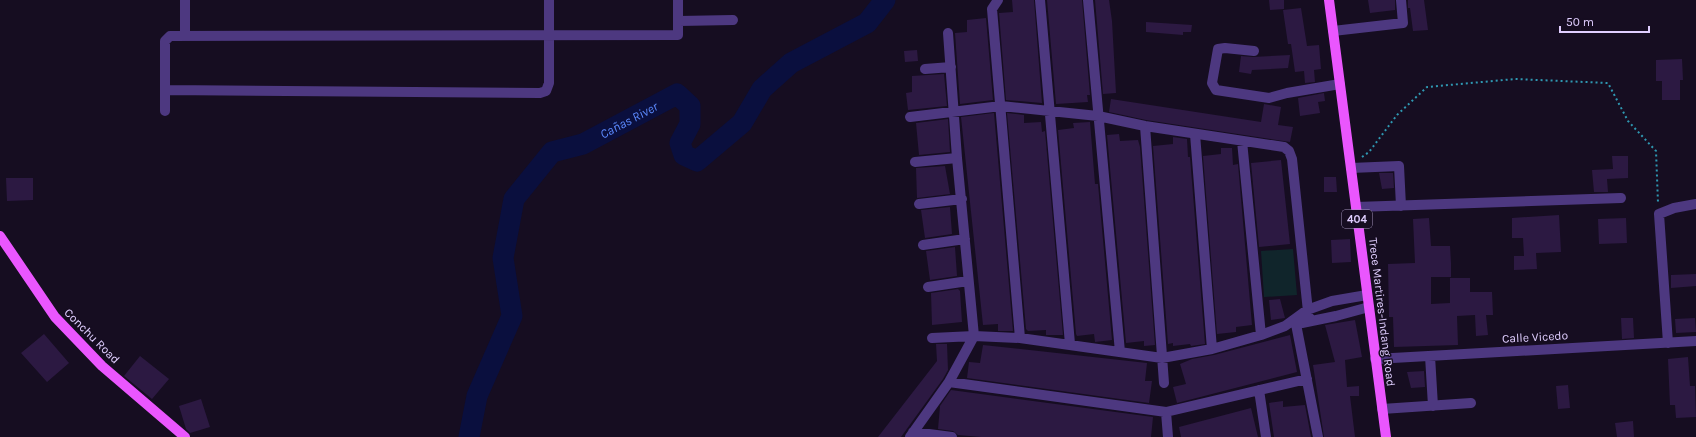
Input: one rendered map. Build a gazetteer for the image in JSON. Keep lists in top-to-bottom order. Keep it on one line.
{"streets":{"main road":["404","Trece Martires-Indang Road","Conchu Road"],"street":["Calle Vicedo"]},"crossings":[["Trece Martires-Indang Road","Calle Vicedo"]],"water":["Cañas River"],"scale_bar":"50 m"}
